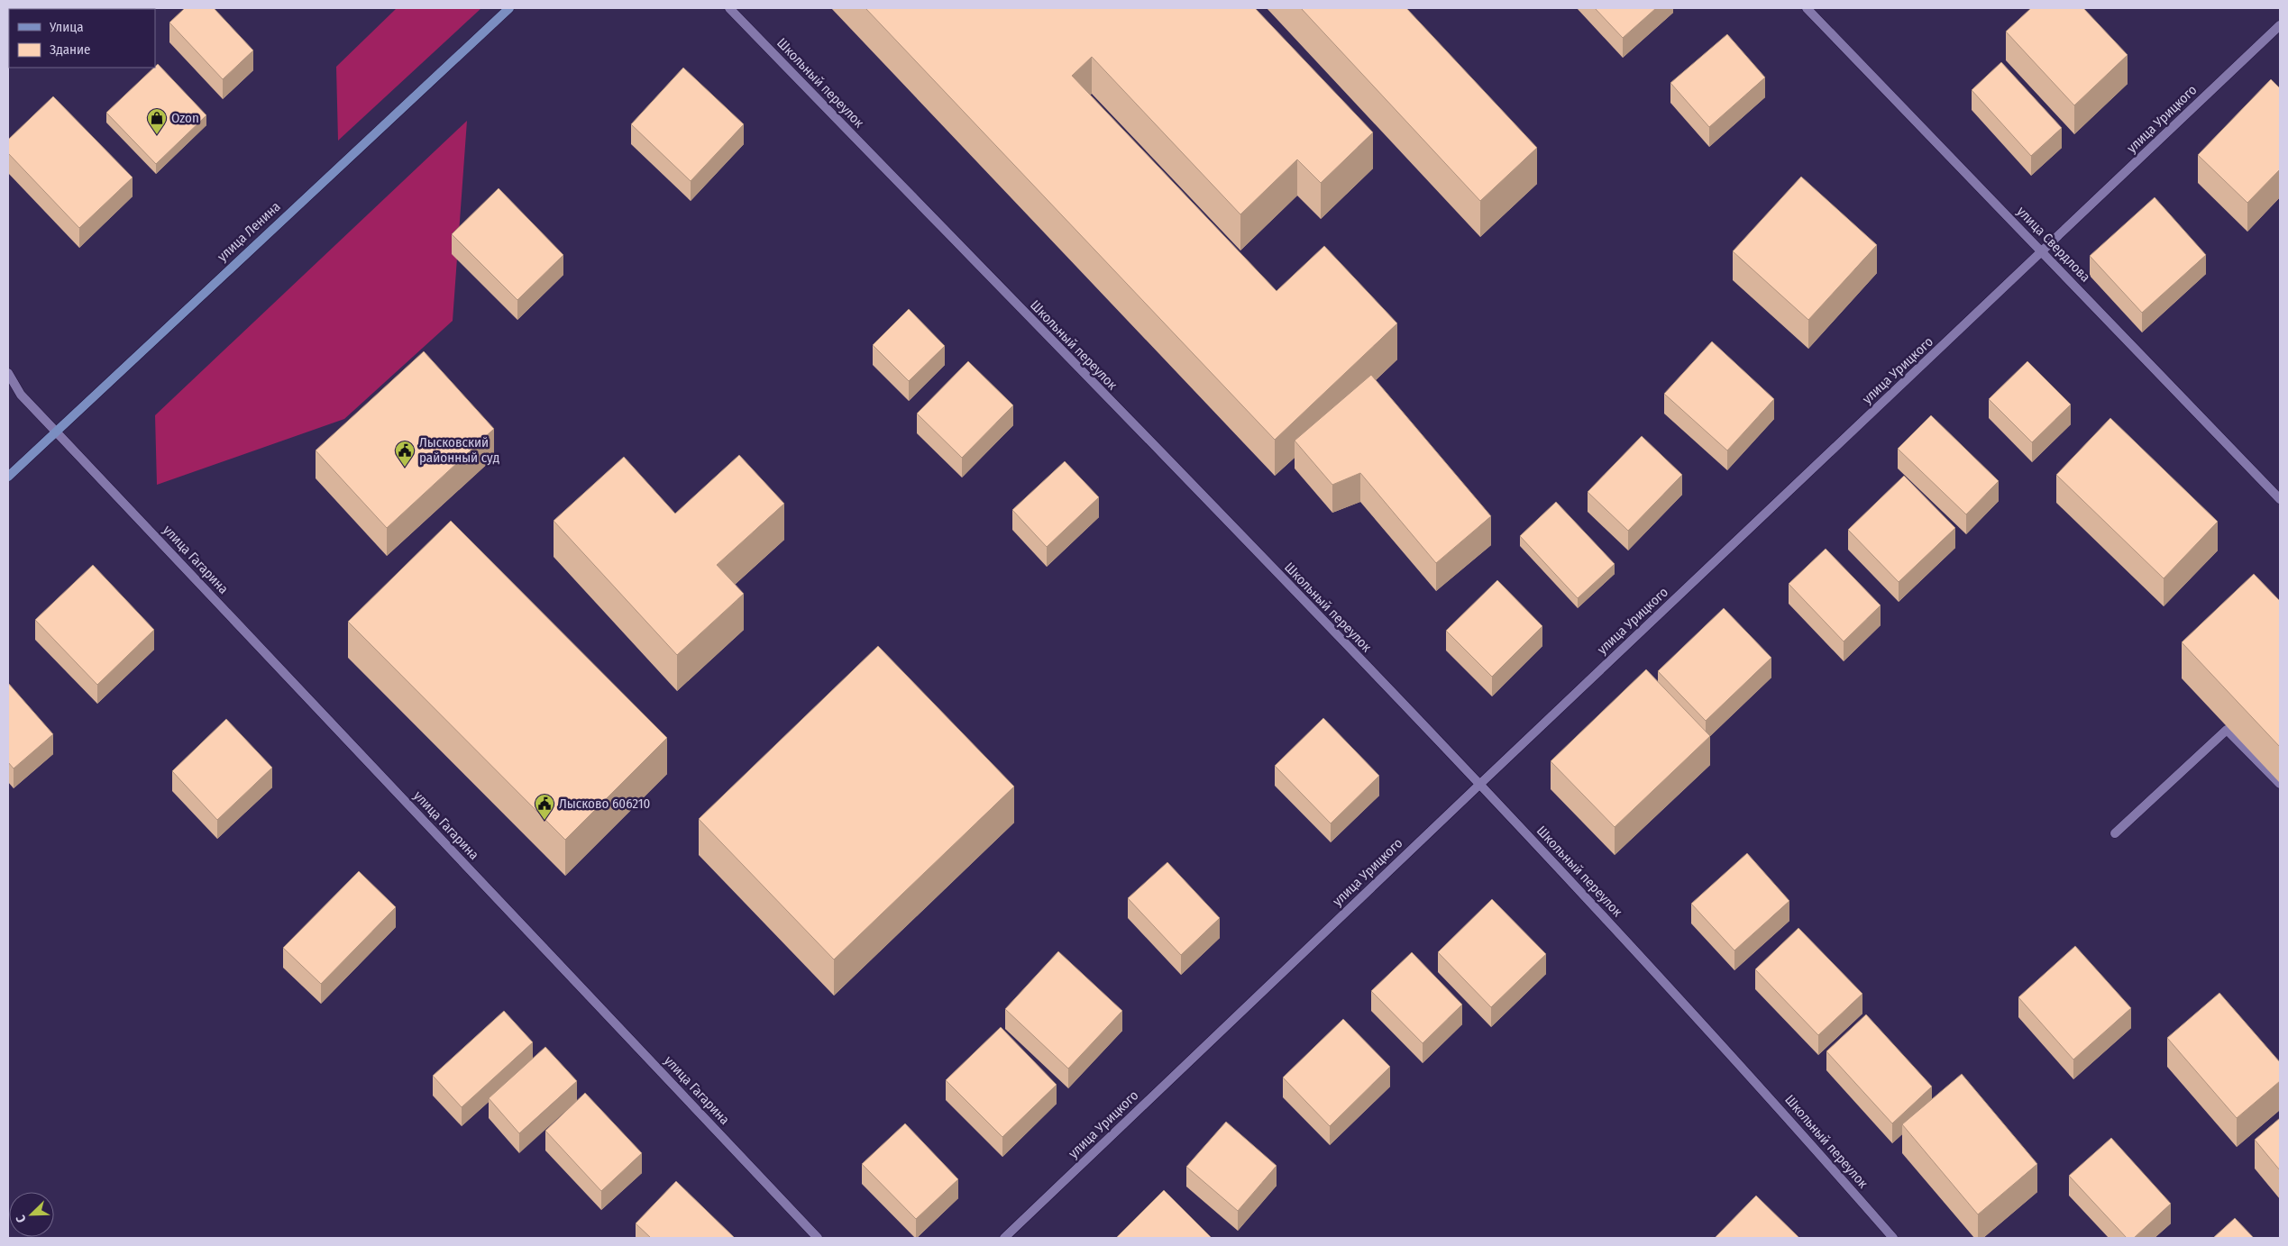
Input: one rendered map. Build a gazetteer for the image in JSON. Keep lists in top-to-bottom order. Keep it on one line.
{"streets":{"main road":["улица Ленина"],"street":["Школьный переулок","улица Урицкого","улица Свердлова","улица Гагарина"]},"crossings":[["Школьный переулок","улица Урицкого"],["улица Урицкого","улица Свердлова"],["улица Ленина","улица Гагарина"]],"places":{"shop":["Ozon"],"public building":["Лысковский районный суд","Лысково 606210"]},"legend":["Улица","Здание"],"north":"bottom left"}
